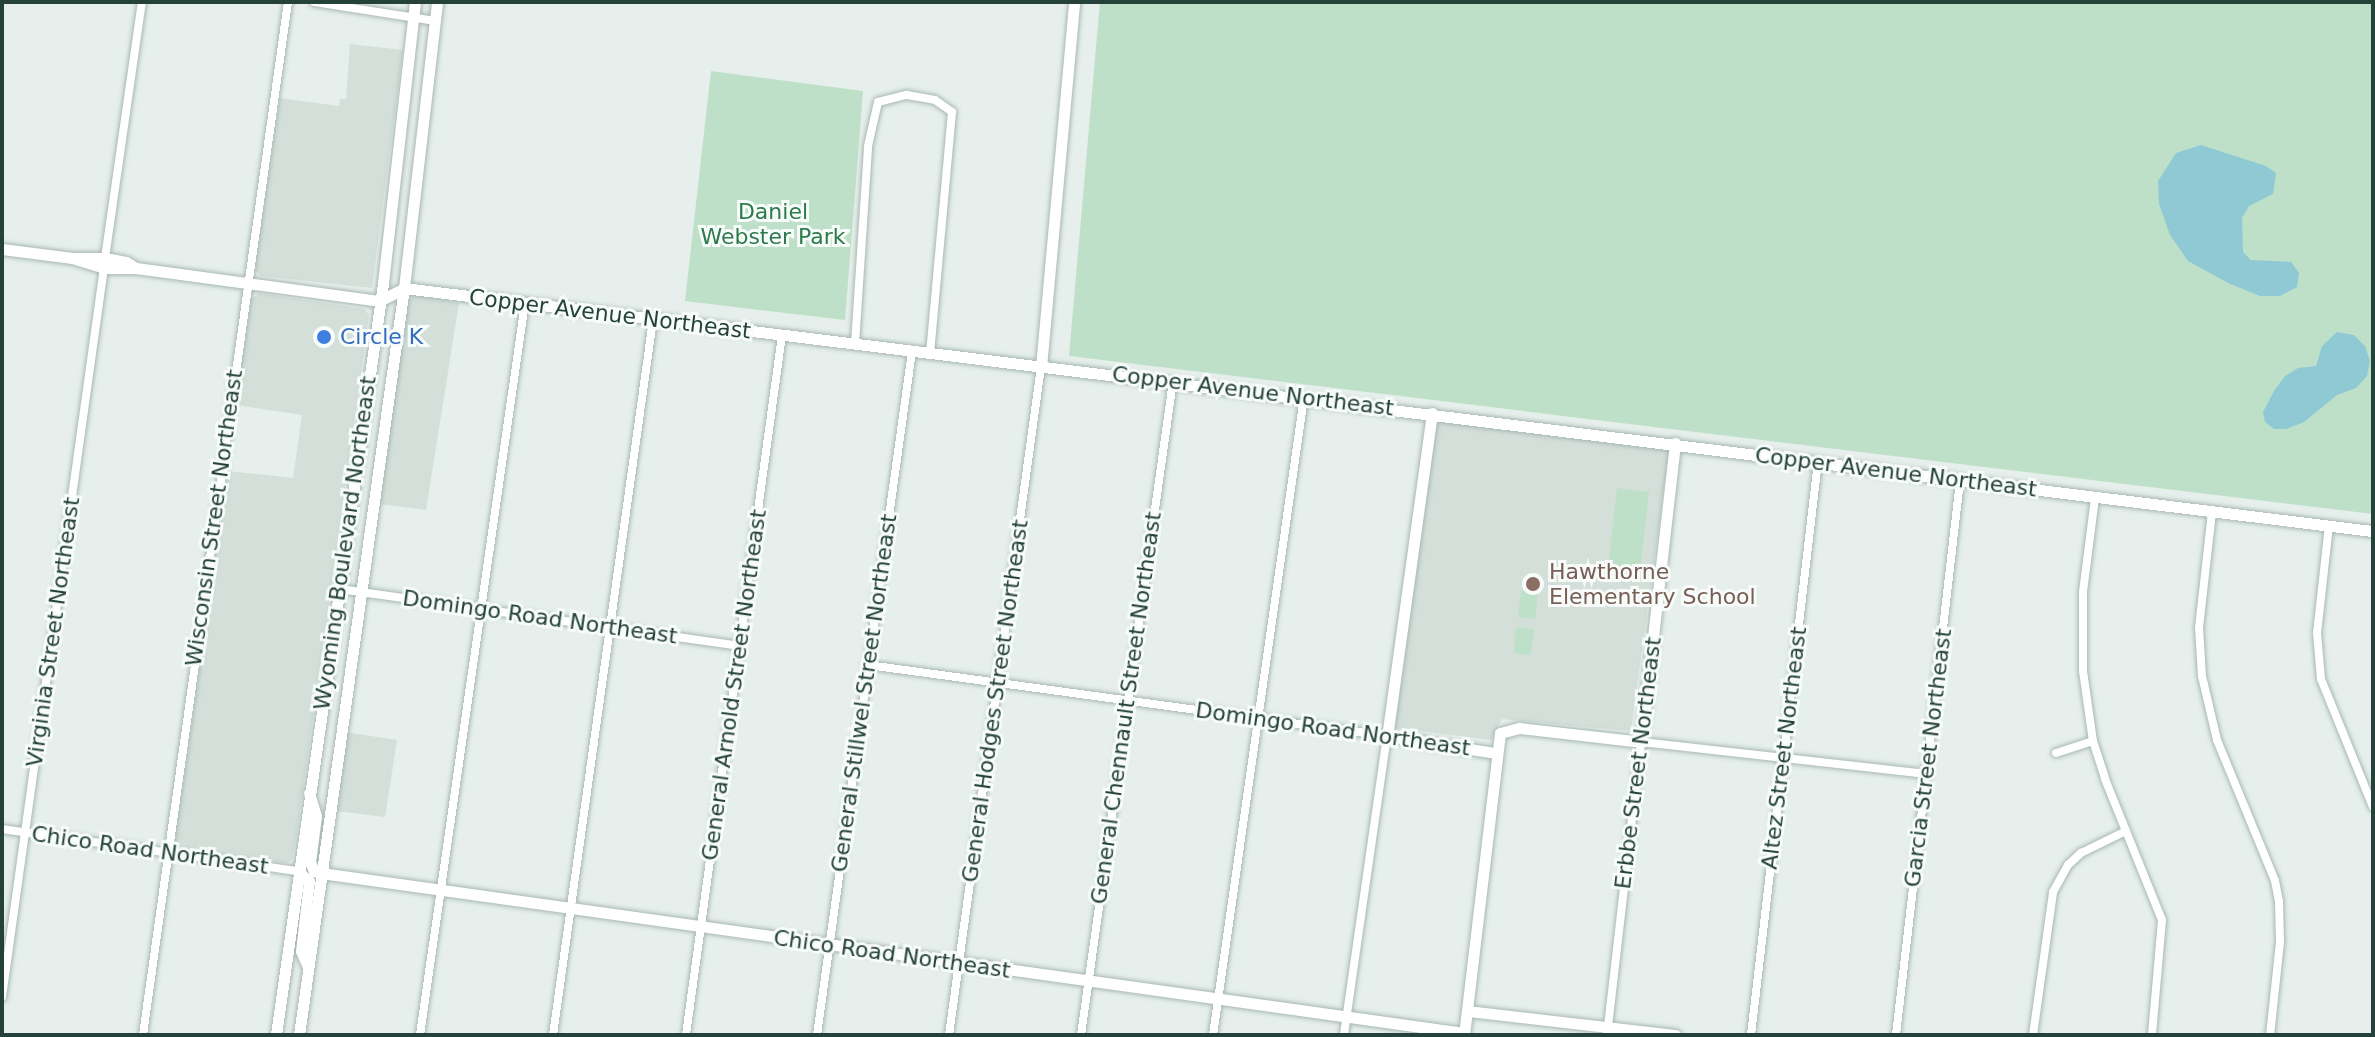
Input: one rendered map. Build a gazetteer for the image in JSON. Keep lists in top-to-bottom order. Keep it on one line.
{"streets":{"street":["Copper Avenue Northeast","Wisconsin Street Northeast","Wyoming Boulevard Northeast","Domingo Road Northeast","Virginia Street Northeast","General Arnold Street Northeast","General Stillwel Street Northeast","General Hodges Street Northeast","General Chennault Street Northeast","Altez Street Northeast","Garcia Street Northeast","Erbbe Street Northeast","Chico Road Northeast"]},"crossings":[["Copper Avenue Northeast","Wyoming Boulevard Northeast"],["Copper Avenue Northeast","General Arnold Street Northeast"],["Copper Avenue Northeast","General Stillwel Street Northeast"],["Copper Avenue Northeast","General Hodges Street Northeast"],["Copper Avenue Northeast","General Chennault Street Northeast"],["Copper Avenue Northeast","Altez Street Northeast"],["Copper Avenue Northeast","Garcia Street Northeast"],["Copper Avenue Northeast","Erbbe Street Northeast"],["Wisconsin Street Northeast","Chico Road Northeast"],["Wyoming Boulevard Northeast","Domingo Road Northeast"],["Wyoming Boulevard Northeast","Chico Road Northeast"],["Domingo Road Northeast","General Arnold Street Northeast"],["Domingo Road Northeast","General Stillwel Street Northeast"],["Domingo Road Northeast","General Hodges Street Northeast"],["Domingo Road Northeast","General Chennault Street Northeast"],["Domingo Road Northeast","Altez Street Northeast"],["Domingo Road Northeast","Garcia Street Northeast"],["Domingo Road Northeast","Erbbe Street Northeast"],["Virginia Street Northeast","Chico Road Northeast"],["General Arnold Street Northeast","Chico Road Northeast"],["General Stillwel Street Northeast","Chico Road Northeast"],["General Hodges Street Northeast","Chico Road Northeast"],["General Chennault Street Northeast","Chico Road Northeast"]],"parks":["Daniel Webster Park"],"places":["Circle K","Hawthorne Elementary School"]}
